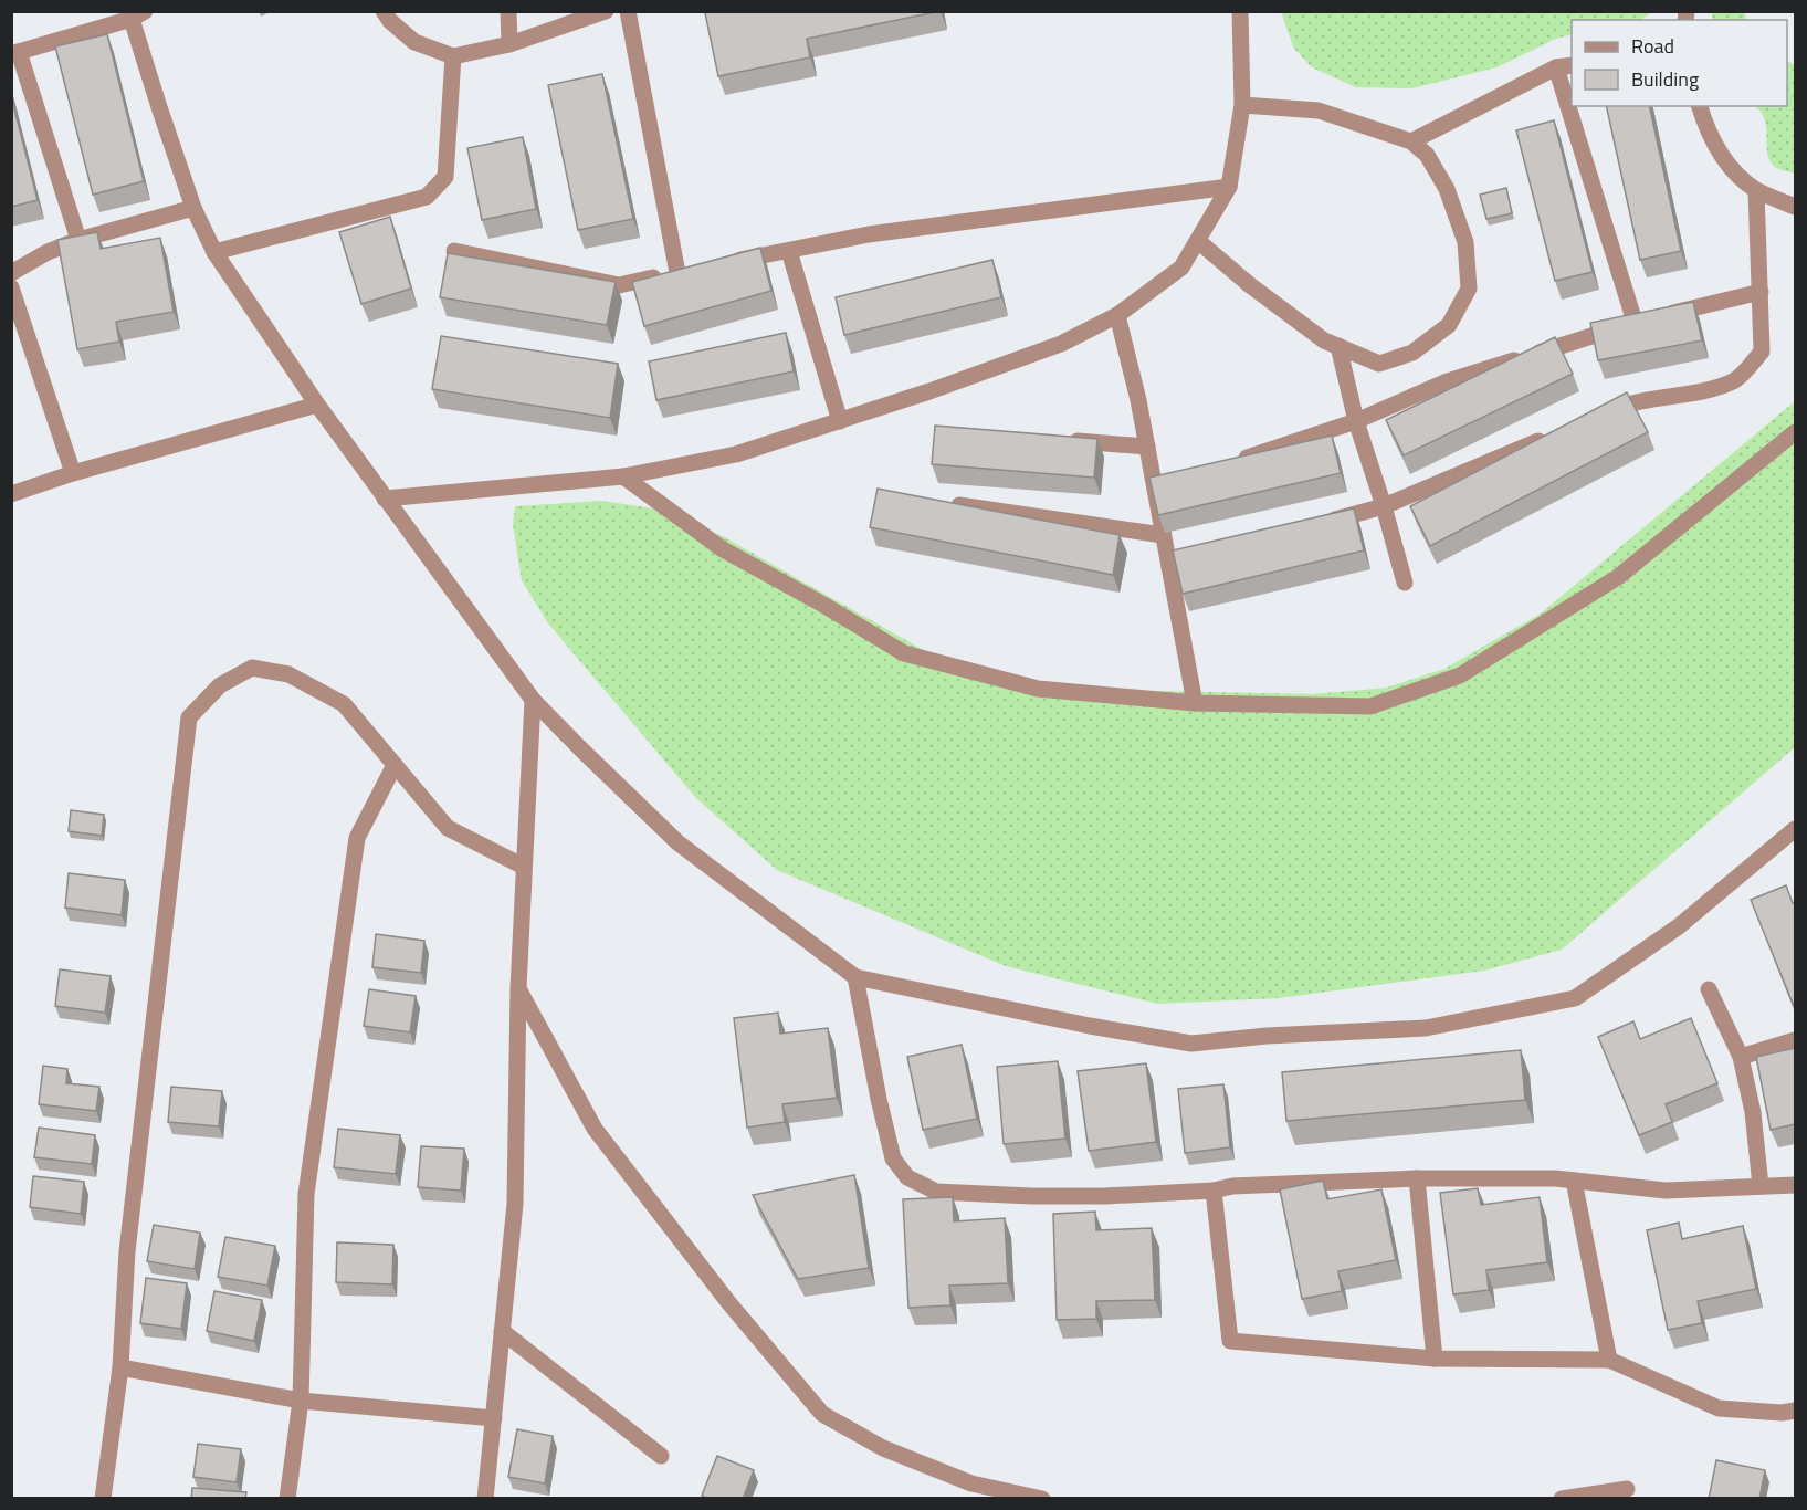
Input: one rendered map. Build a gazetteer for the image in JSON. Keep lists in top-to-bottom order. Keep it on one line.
{"legend":["Road","Building"]}
